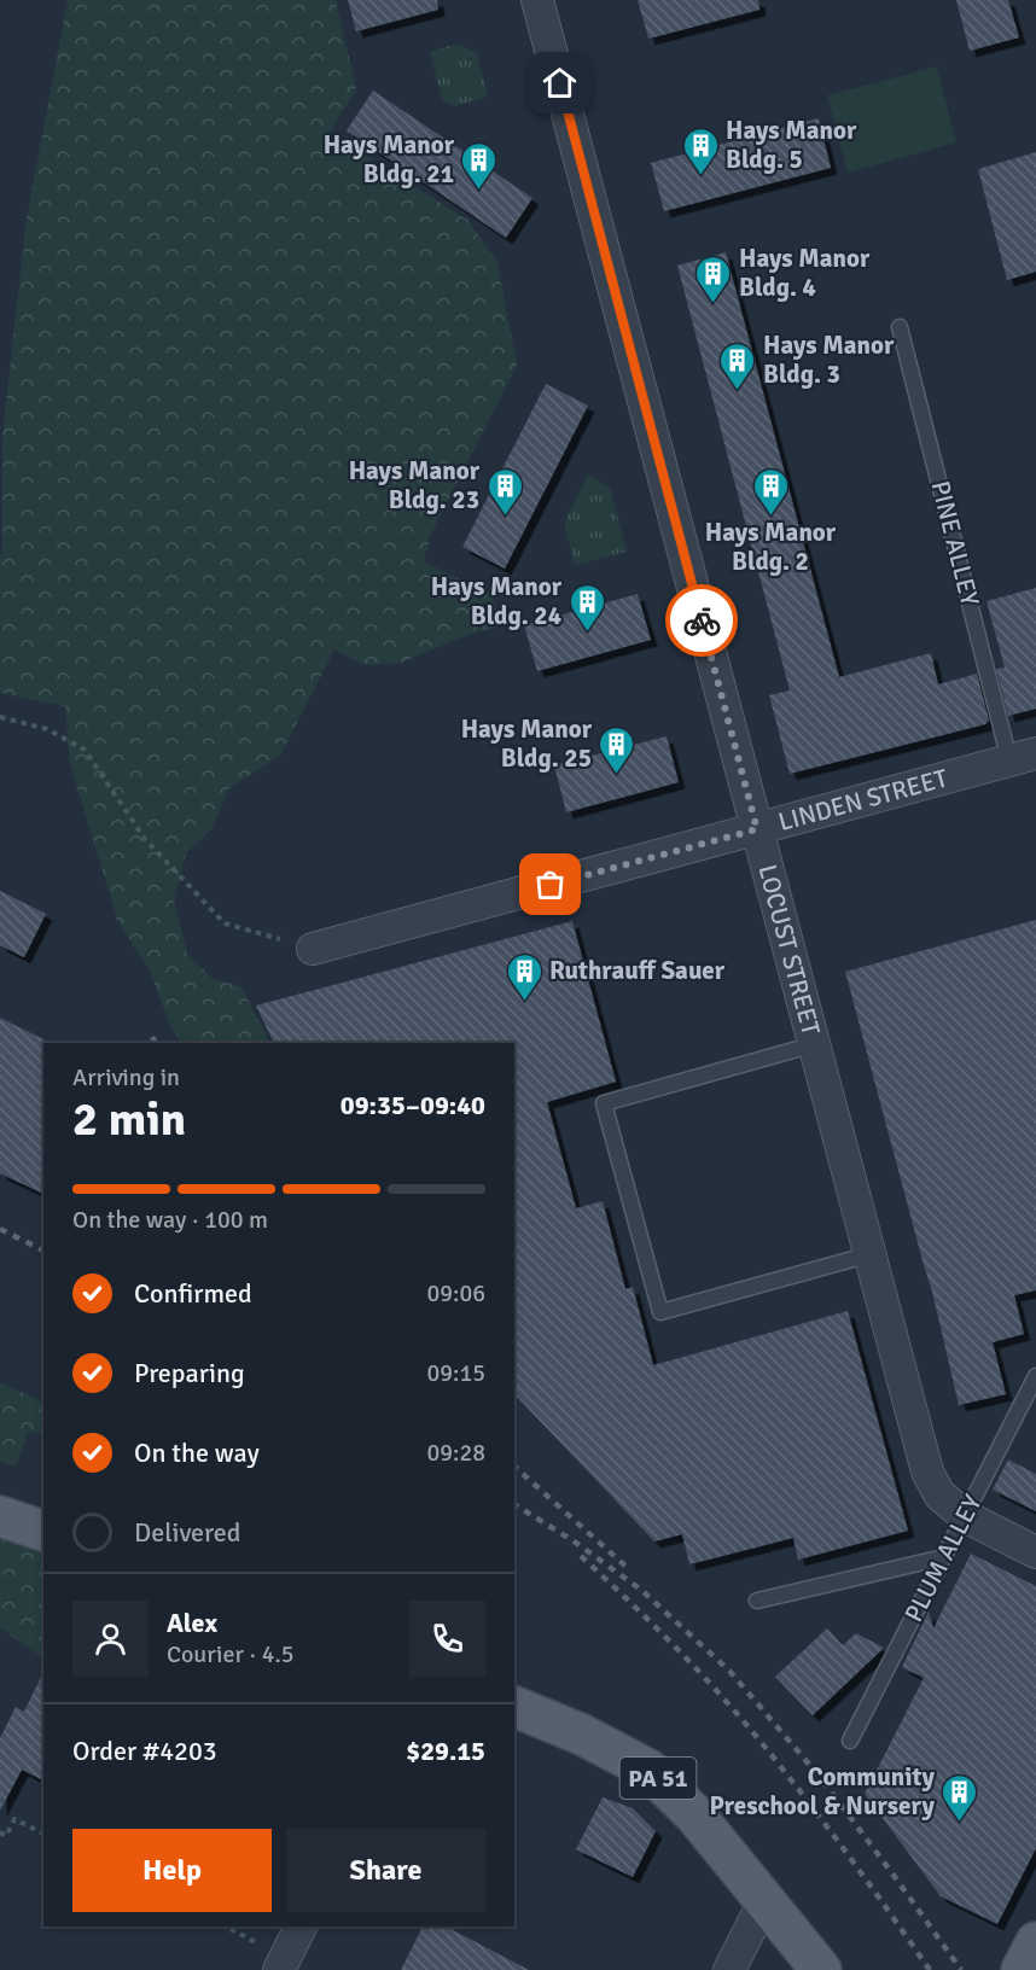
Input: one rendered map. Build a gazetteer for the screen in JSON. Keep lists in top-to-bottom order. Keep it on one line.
{"streets":{"main road":["PA 51"],"street":["LINDEN STREET","LOCUST STREET"],"lane":["PINE ALLEY","PLUM ALLEY"]},"crossings":[["PINE ALLEY","LINDEN STREET"],["LINDEN STREET","LOCUST STREET"],["LOCUST STREET","PLUM ALLEY"]],"places":{"building":["Hays Manor Bldg. 5","Hays Manor Bldg. 21","Hays Manor Bldg. 4","Hays Manor Bldg. 3","Hays Manor Bldg. 23","Hays Manor Bldg. 2","Hays Manor Bldg. 24","Hays Manor Bldg. 25","Ruthrauff Sauer","Community Preschool & Nursery"]},"page":{"heading":["2 min","Arriving in","09:35–09:40"],"panel":["Alex","Courier · 4.5","Order #4203","$29.15"],"bar":"On the way · 100 m","list":[["Confirmed","09:06"],["Preparing","09:15"],["On the way","09:28"],"Delivered"],"buttons":["Help","Share"]}}
